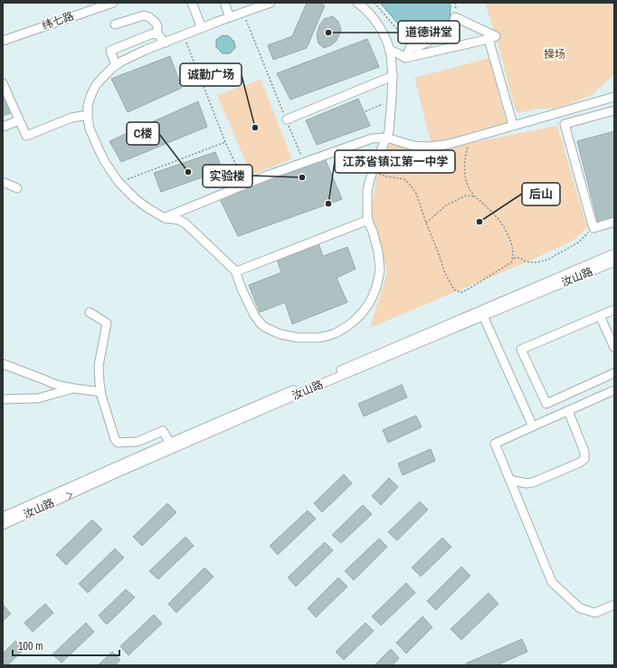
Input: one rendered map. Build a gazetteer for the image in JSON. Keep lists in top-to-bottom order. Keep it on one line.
{"streets":{"street":["纬七路","汝山路"]},"parks":["操场"],"places":["道德讲堂","诚勤广场","C楼","实验楼","江苏省镇江第一中学","后山"],"scale_bar":"100 m"}
